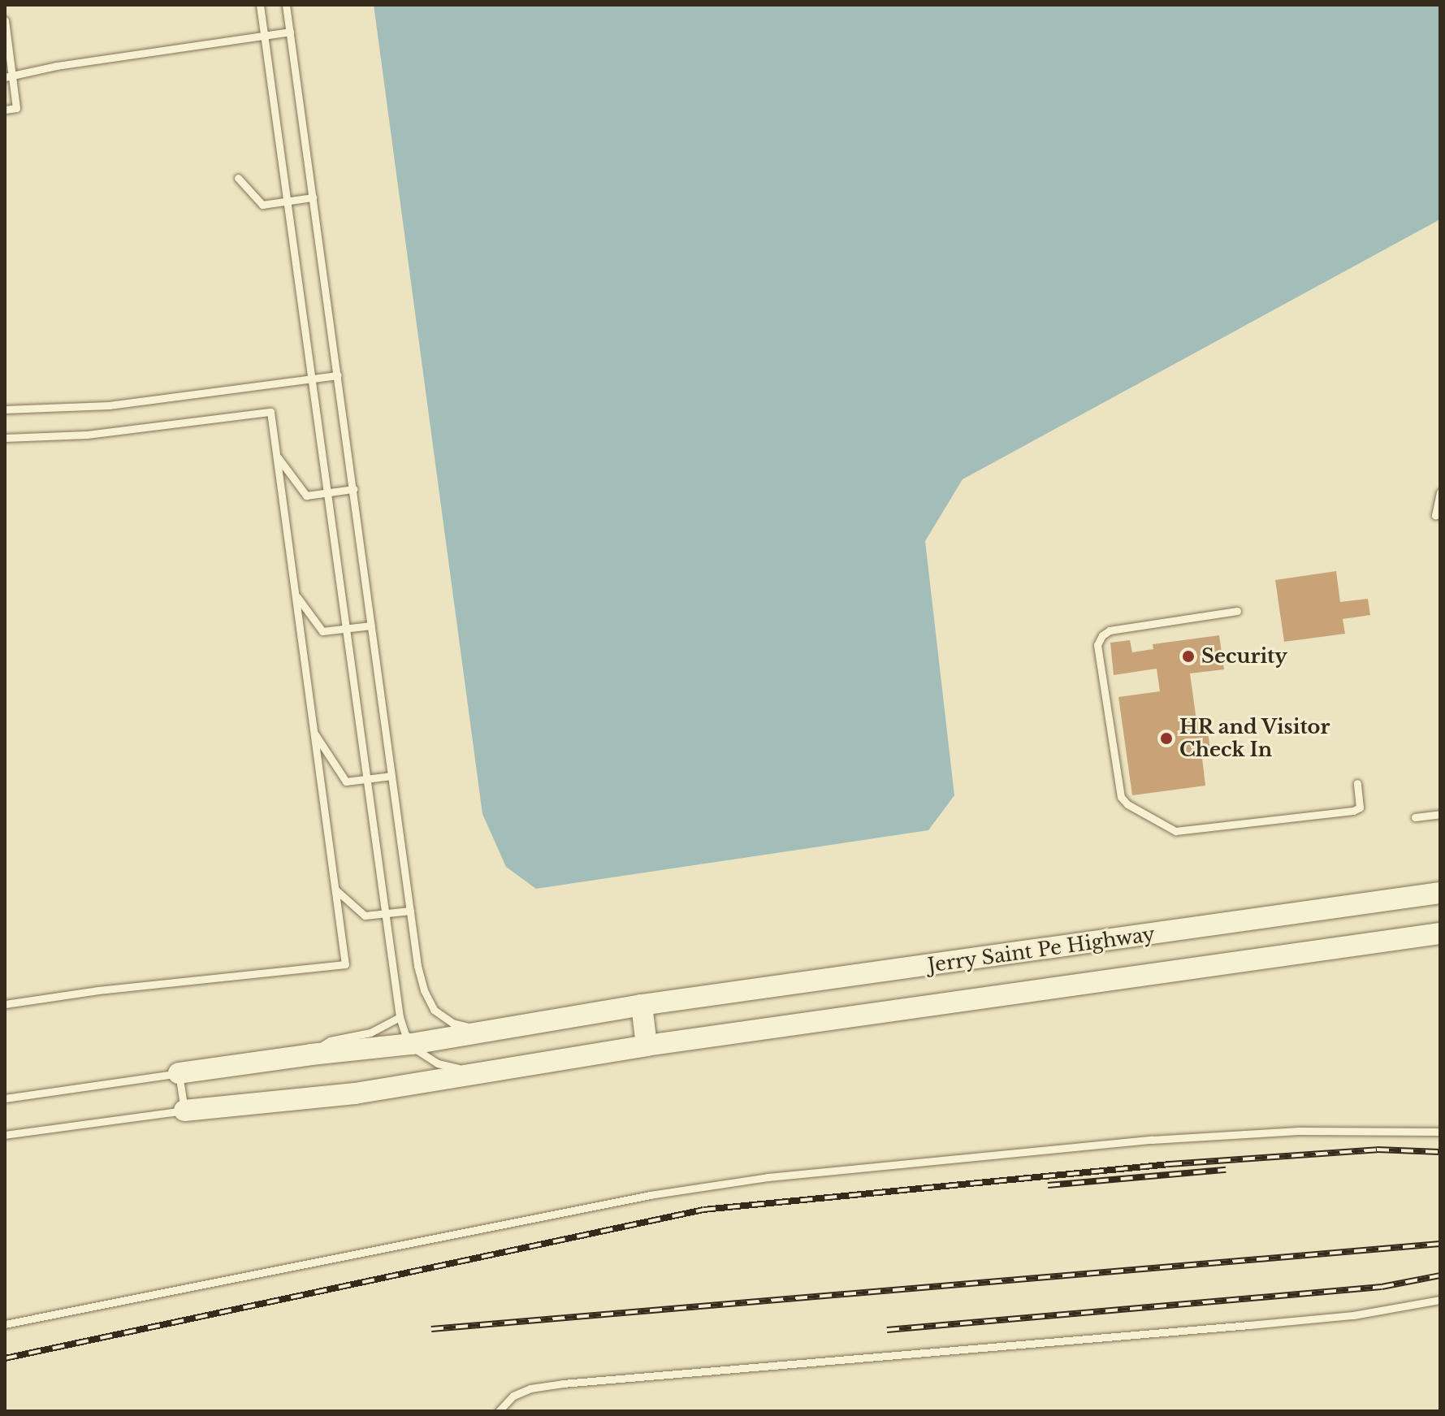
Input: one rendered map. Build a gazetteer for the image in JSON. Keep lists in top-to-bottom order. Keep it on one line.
{"streets":{"main road":["Jerry Saint Pe Highway"]},"places":["Security","HR and Visitor Check In"]}
